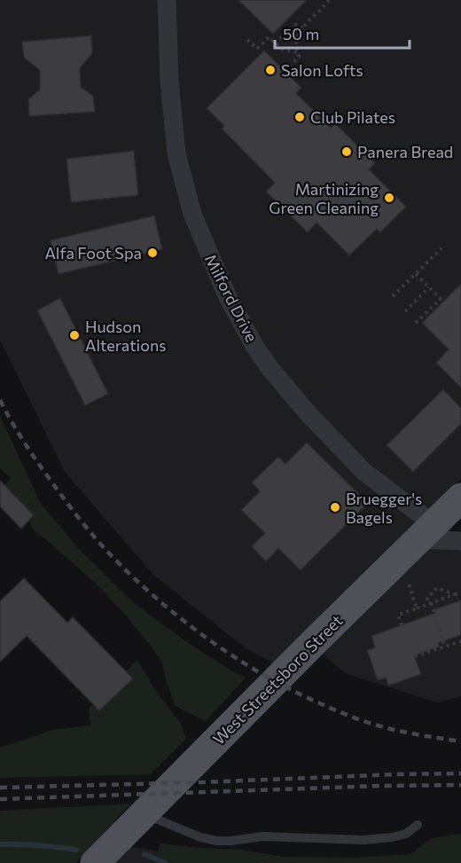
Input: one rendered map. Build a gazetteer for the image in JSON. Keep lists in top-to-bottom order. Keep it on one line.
{"streets":{"main road":["West Streetsboro Street"],"street":["Milford Drive"]},"crossings":[["Milford Drive","West Streetsboro Street"]],"places":["Salon Lofts","Club Pilates","Panera Bread","Martinizing Green Cleaning","Alfa Foot Spa","Hudson Alterations","Bruegger's Bagels"],"scale_bar":"50 m"}
